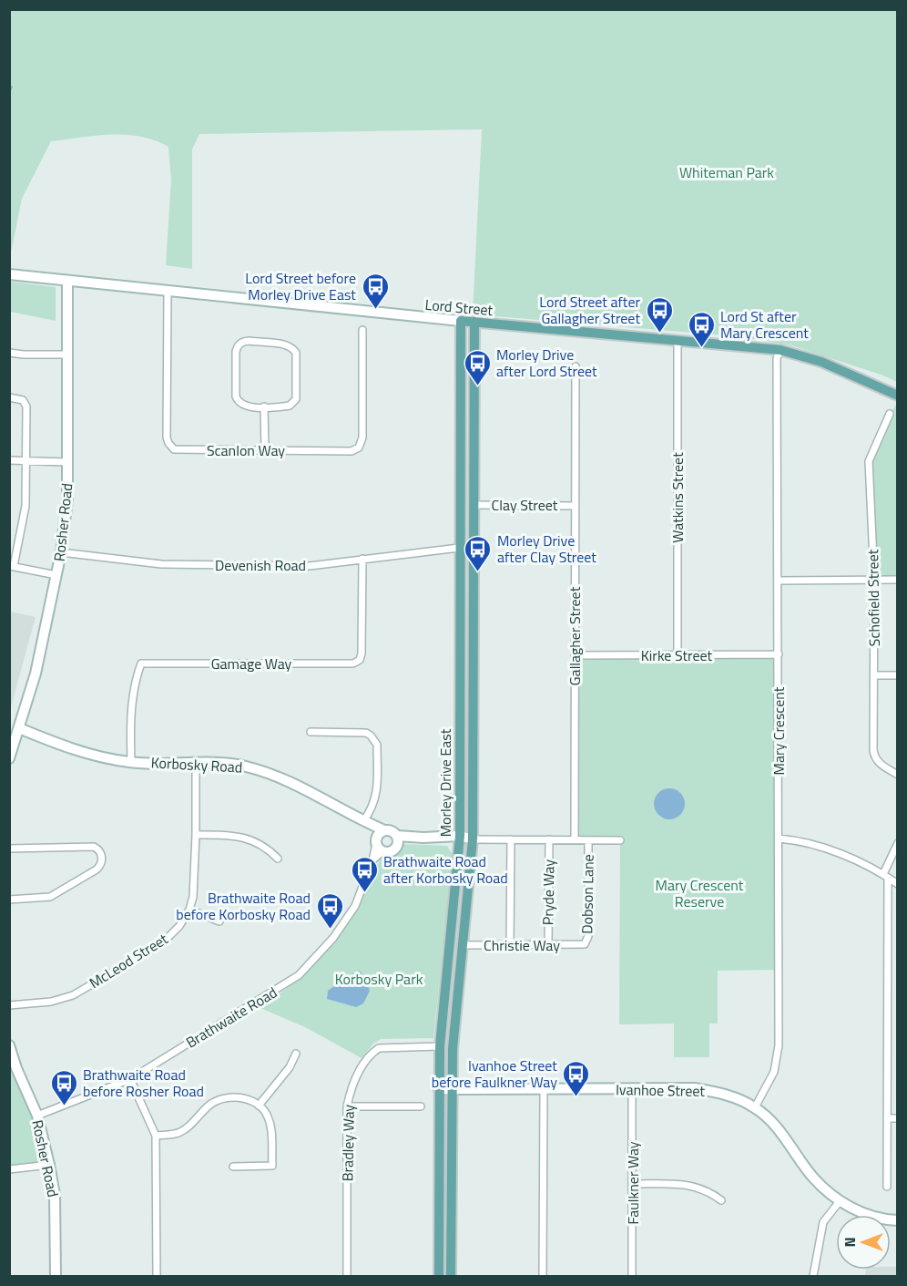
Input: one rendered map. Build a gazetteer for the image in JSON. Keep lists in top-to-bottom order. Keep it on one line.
{"streets":{"main road":["Lord Street","Morley Drive East"],"street":["Scanlon Way","Watkins Street","Clay Street","Rosher Road","Devenish Road","Schofield Street","Gallagher Street","Kirke Street","Gamage Way","Mary Crescent","Korbosky Road","Pryde Way","Dobson Lane","Christie Way","McLeod Street","Brathwaite Road","Ivanhoe Street","Bradley Way","Faulkner Way"]},"crossings":[["Lord Street","Scanlon Way"],["Lord Street","Watkins Street"],["Lord Street","Rosher Road"],["Lord Street","Mary Crescent"],["Lord Street","Morley Drive East"],["Watkins Street","Kirke Street"],["Clay Street","Gallagher Street"],["Clay Street","Morley Drive East"],["Rosher Road","Devenish Road"],["Rosher Road","Korbosky Road"],["Rosher Road","Brathwaite Road"],["Devenish Road","Gamage Way"],["Devenish Road","Morley Drive East"],["Gallagher Street","Kirke Street"],["Kirke Street","Mary Crescent"],["Gamage Way","Korbosky Road"],["Mary Crescent","Ivanhoe Street"],["Korbosky Road","McLeod Street"],["Korbosky Road","Brathwaite Road"],["Morley Drive East","Christie Way"],["Morley Drive East","Ivanhoe Street"],["Morley Drive East","Bradley Way"],["Pryde Way","Christie Way"],["Dobson Lane","Christie Way"],["Ivanhoe Street","Faulkner Way"]],"parks":["Whiteman Park","Mary Crescent Reserve","Korbosky Park"],"places":{"bus stop":["Lord Street before Morley Drive East","Lord Street after Gallagher Street","Lord St after Mary Crescent","Morley Drive after Lord Street","Morley Drive after Clay Street","Brathwaite Road after Korbosky Road","Brathwaite Road before Korbosky Road","Ivanhoe Street before Faulkner Way","Brathwaite Road before Rosher Road"]},"north":"left"}
